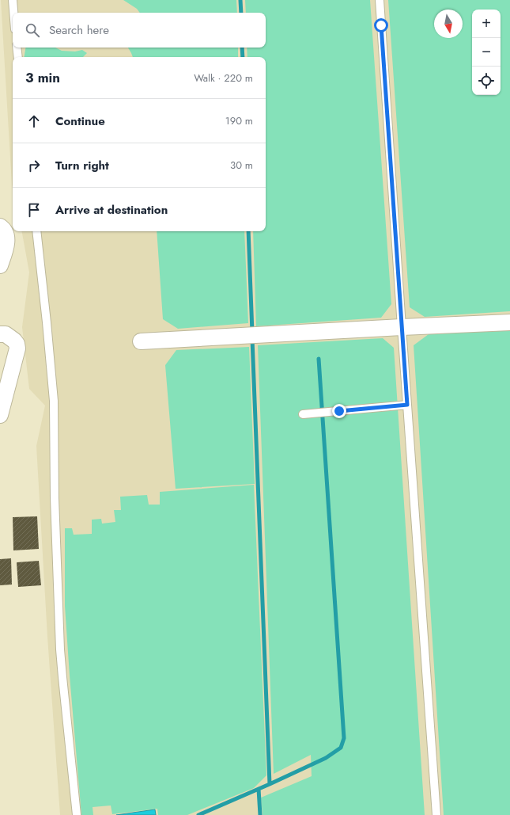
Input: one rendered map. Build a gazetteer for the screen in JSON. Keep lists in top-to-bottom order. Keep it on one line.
{"north":"bottom","page":{"map_buttons":["+","−"],"search":"Search here","heading":["3 min","Walk · 220 m"],"list":[["Continue","190 m"],["Turn right","30 m"],"Arrive at destination"]}}
